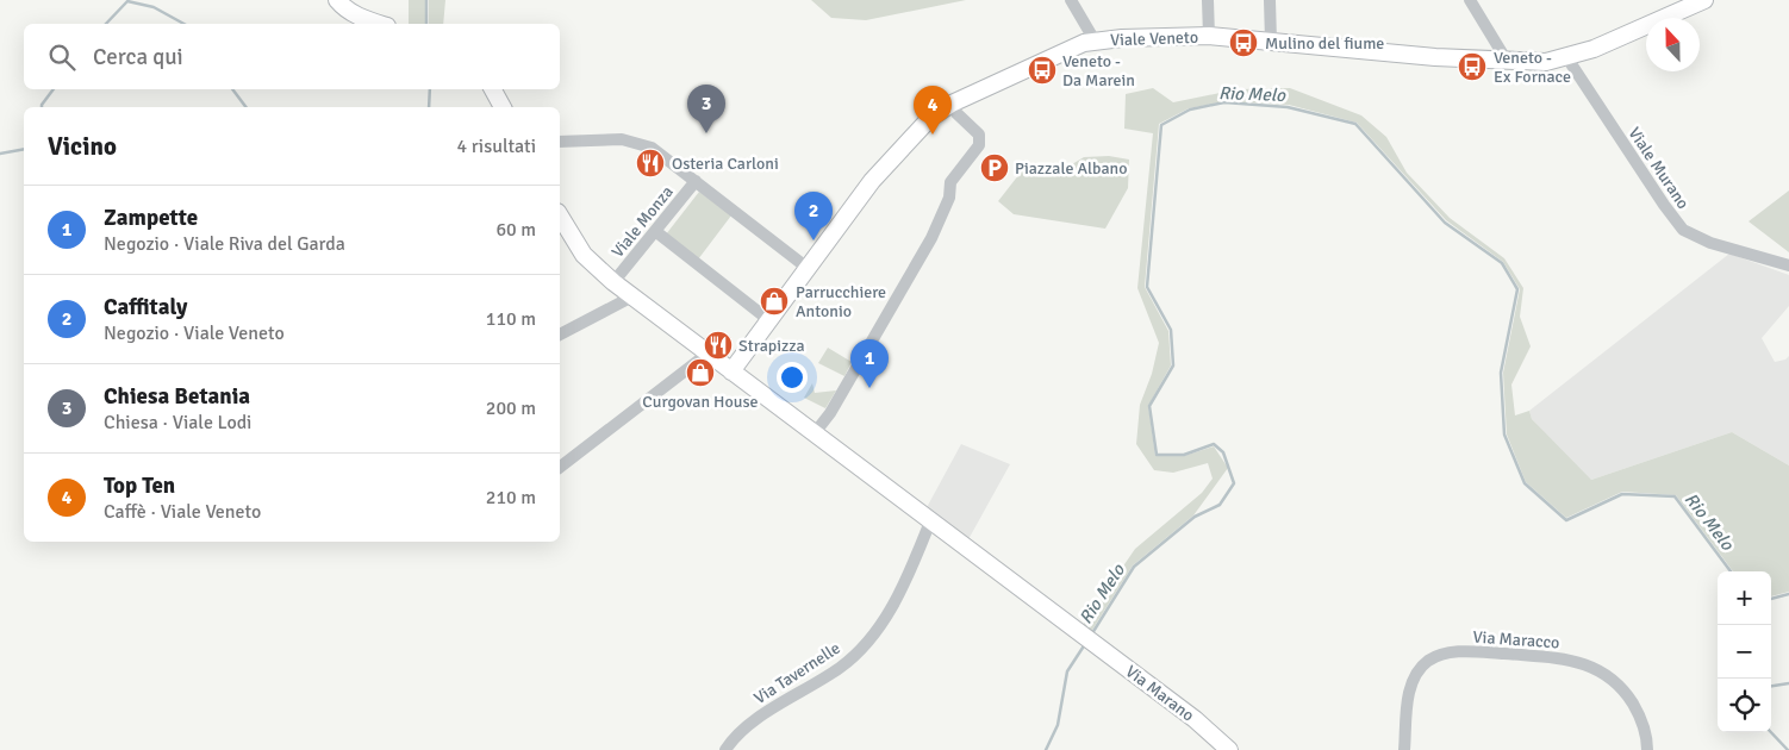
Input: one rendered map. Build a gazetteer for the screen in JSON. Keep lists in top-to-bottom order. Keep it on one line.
{"streets":{"main road":["Viale Veneto","Via Marano"],"street":["Viale Murano","Viale Monza","Via Maracco","Via Tavernelle"]},"crossings":[["Viale Veneto","Viale Murano"],["Viale Veneto","Via Marano"],["Viale Monza","Via Marano"],["Via Tavernelle","Via Marano"]],"water":["Rio Melo"],"places":{"bus stop":["Mulino del fiume","Veneto - Ex Fornace","Veneto - Da Marein"],"restaurant":["Osteria Carloni","Strapizza"],"parking":["Piazzale Albano"],"shop":["Parrucchiere Antonio","Curgovan House"]},"north":"top","page":{"search":"Cerca qui","pins":["3","4","2","1"],"heading":["Vicino","4 risultati"],"list":[{"mark":"1","name":"Zampette","note":"Negozio · Viale Riva del Garda","value":"60 m"},{"mark":"2","name":"Caffitaly","note":"Negozio · Viale Veneto","value":"110 m"},{"mark":"3","name":"Chiesa Betania","note":"Chiesa · Viale Lodi","value":"200 m"},{"mark":"4","name":"Top Ten","note":"Caffè · Viale Veneto","value":"210 m"}],"map_buttons":["+","−"]}}
